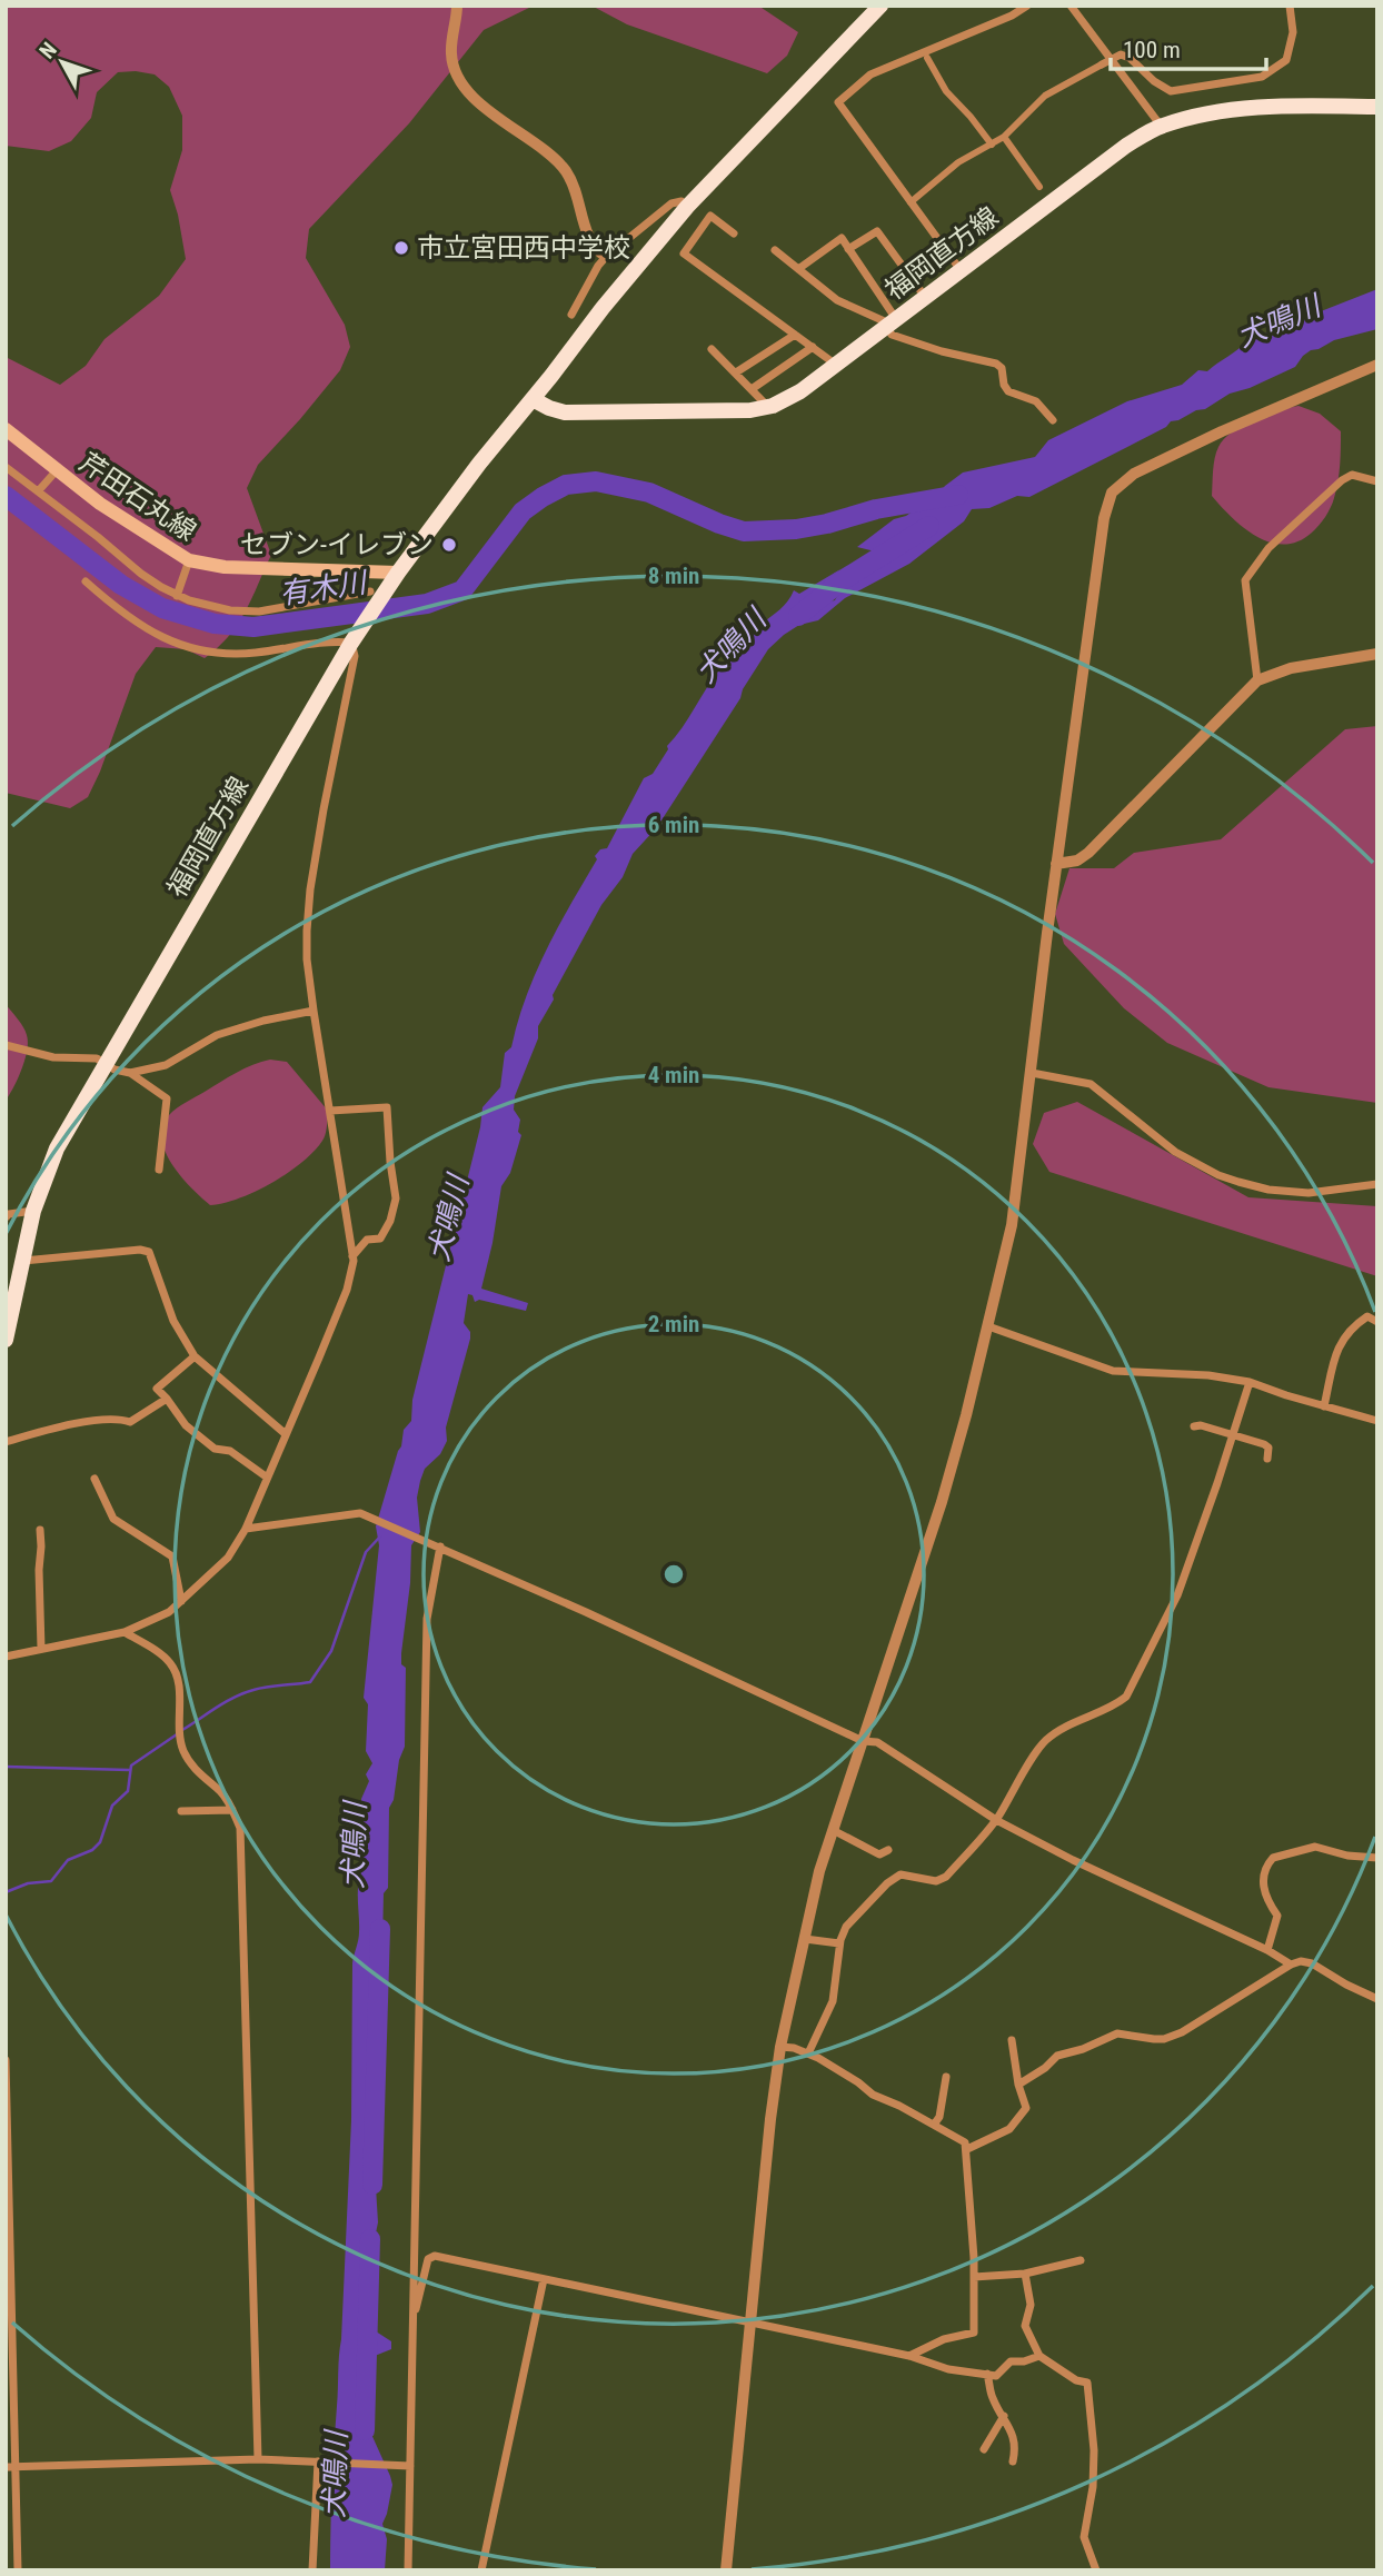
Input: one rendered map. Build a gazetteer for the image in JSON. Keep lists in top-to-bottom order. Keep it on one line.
{"streets":{"main road":["福岡直方線","芹田石丸線"]},"crossings":[["福岡直方線","芹田石丸線"]],"water":["犬鳴川","有木川"],"places":["市立宮田西中学校","セブン-イレブン"],"scale_bar":"100 m","north":"top left","rings":["8 min","6 min","4 min","2 min"]}
